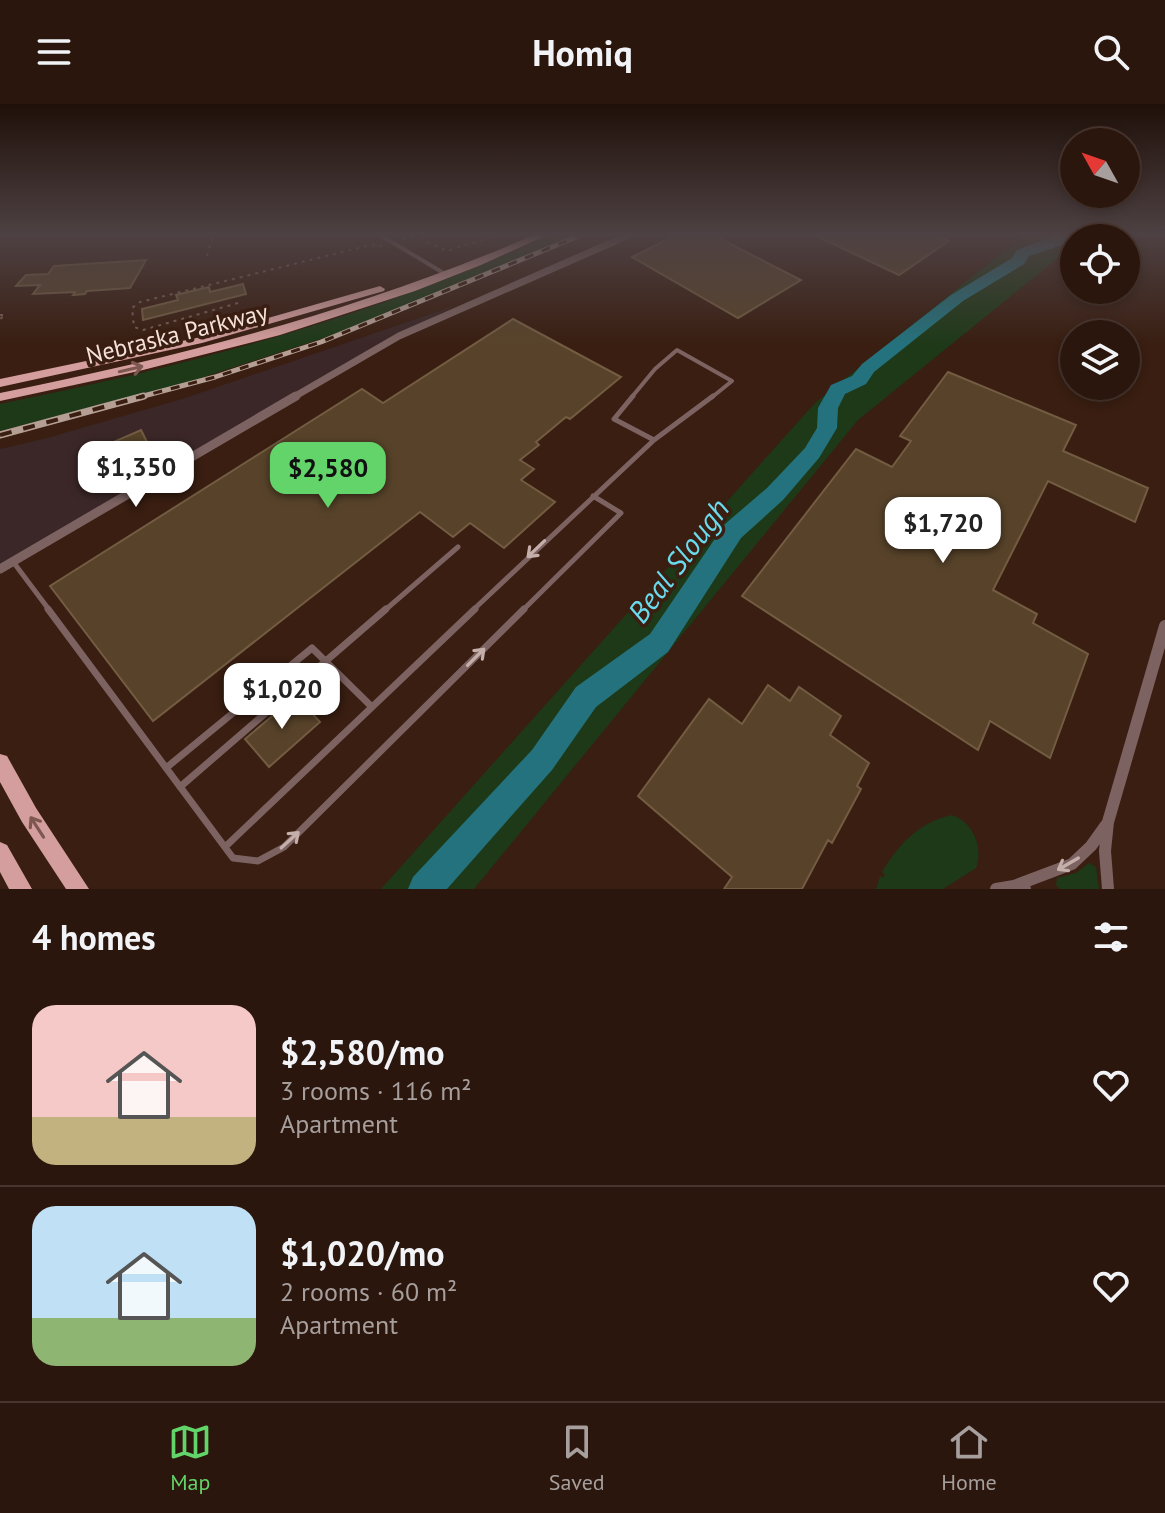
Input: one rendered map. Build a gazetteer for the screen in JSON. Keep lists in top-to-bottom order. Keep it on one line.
{"streets":{"main road":["Nebraska Parkway"]},"water":["Beal Slough"],"north":"top left","page":{"header":"Homiq","price":["$1,350","$2,580","$1,720","$1,020"],"heading":"4 homes","list":[{"name":"$2,580/mo","note":"3 rooms · 116 m² · Apartment"},{"name":"$1,020/mo","note":"2 rooms · 60 m² · Apartment"}],"tabs":["Map","Saved","Home"]}}
